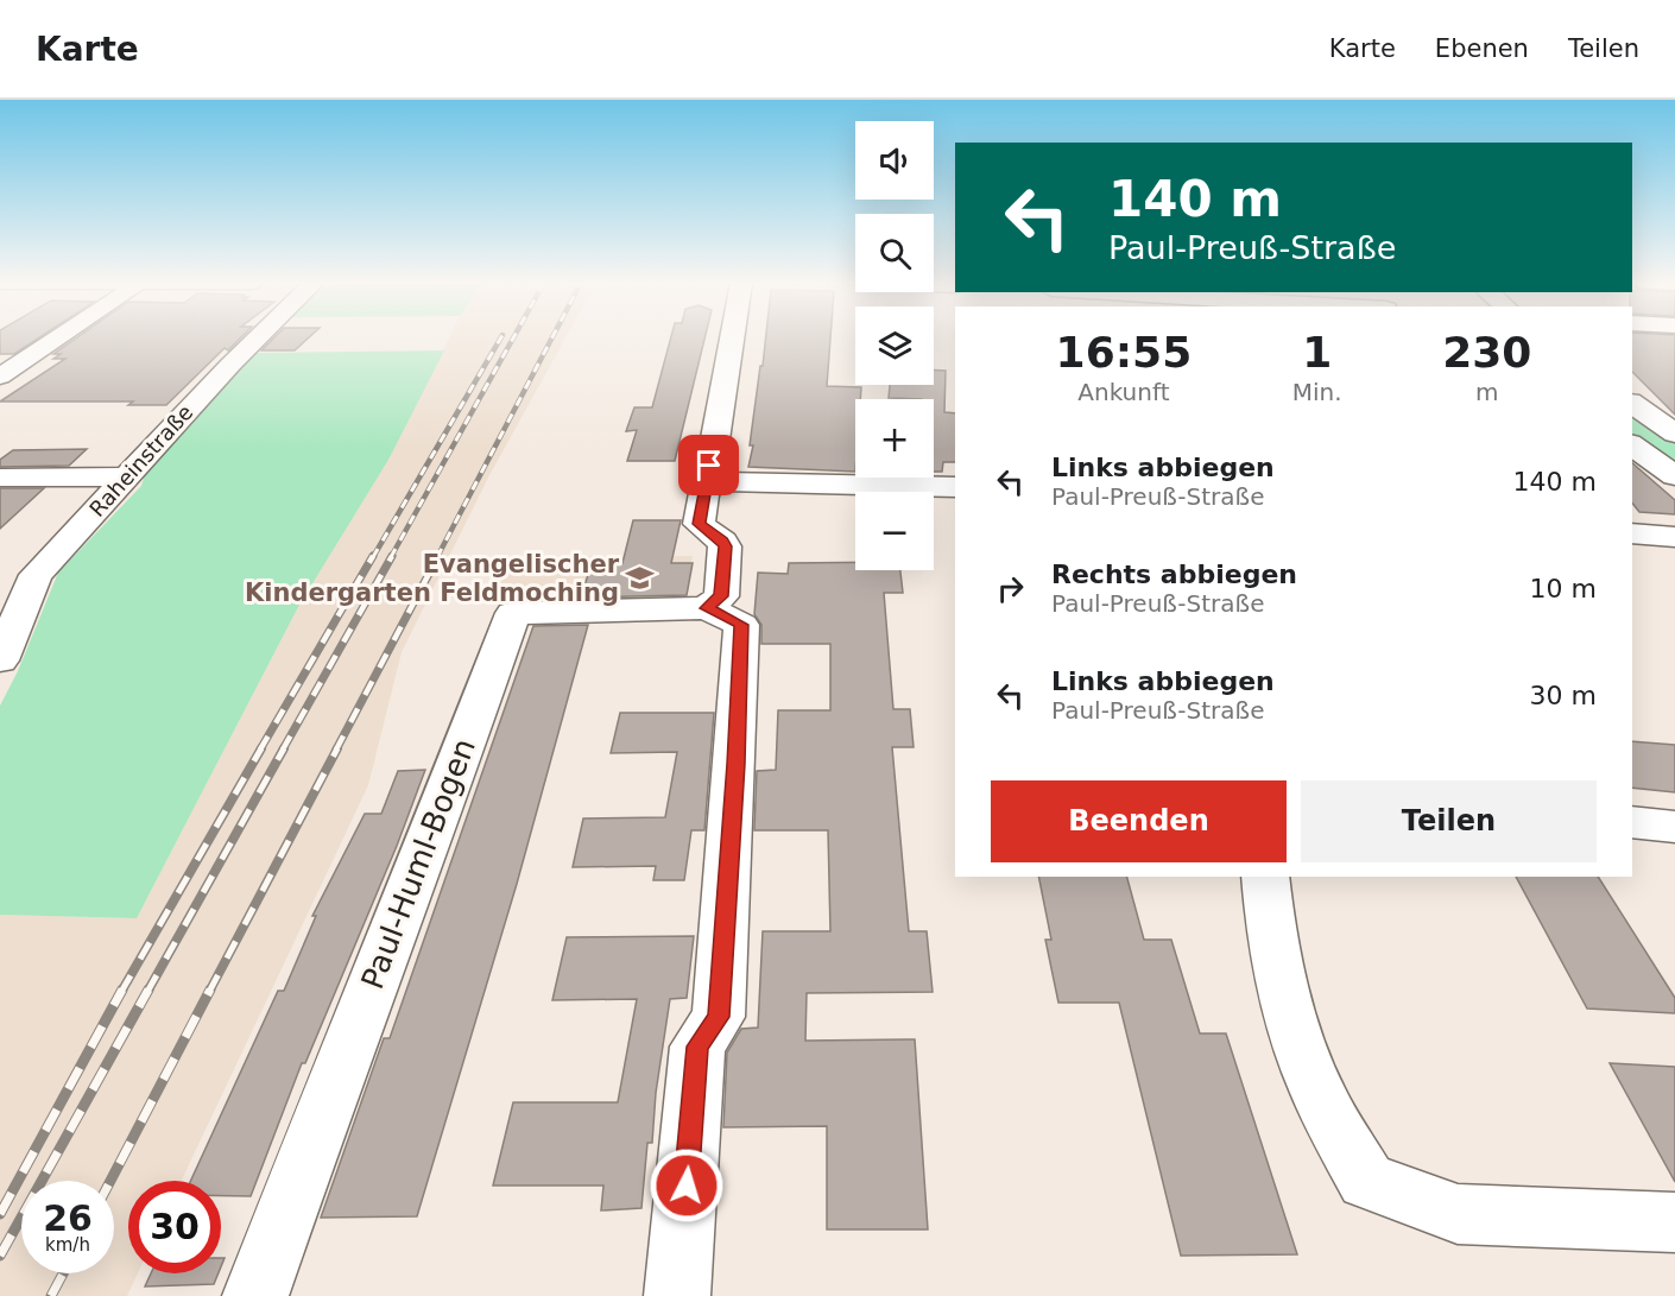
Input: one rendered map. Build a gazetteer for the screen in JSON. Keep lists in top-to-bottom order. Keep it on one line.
{"streets":{"street":["Raheinstraße","Paul-Huml-Bogen"]},"places":{"school or university":["Evangelischer Kindergarten Feldmoching"]},"page":{"header":"Karte","nav":["Karte","Ebenen","Teilen"],"map_buttons":["+","−"],"turn":["140 m","Paul-Preuß-Straße"],"eta":["16:55","Ankunft","1","Min.","230","m"],"list":[{"name":"Links abbiegen","note":"Paul-Preuß-Straße","value":"140 m"},{"name":"Rechts abbiegen","note":"Paul-Preuß-Straße","value":"10 m"},{"name":"Links abbiegen","note":"Paul-Preuß-Straße","value":"30 m"}],"buttons":["Beenden","Teilen"],"speed":"26 km/h","limit":"30"}}
